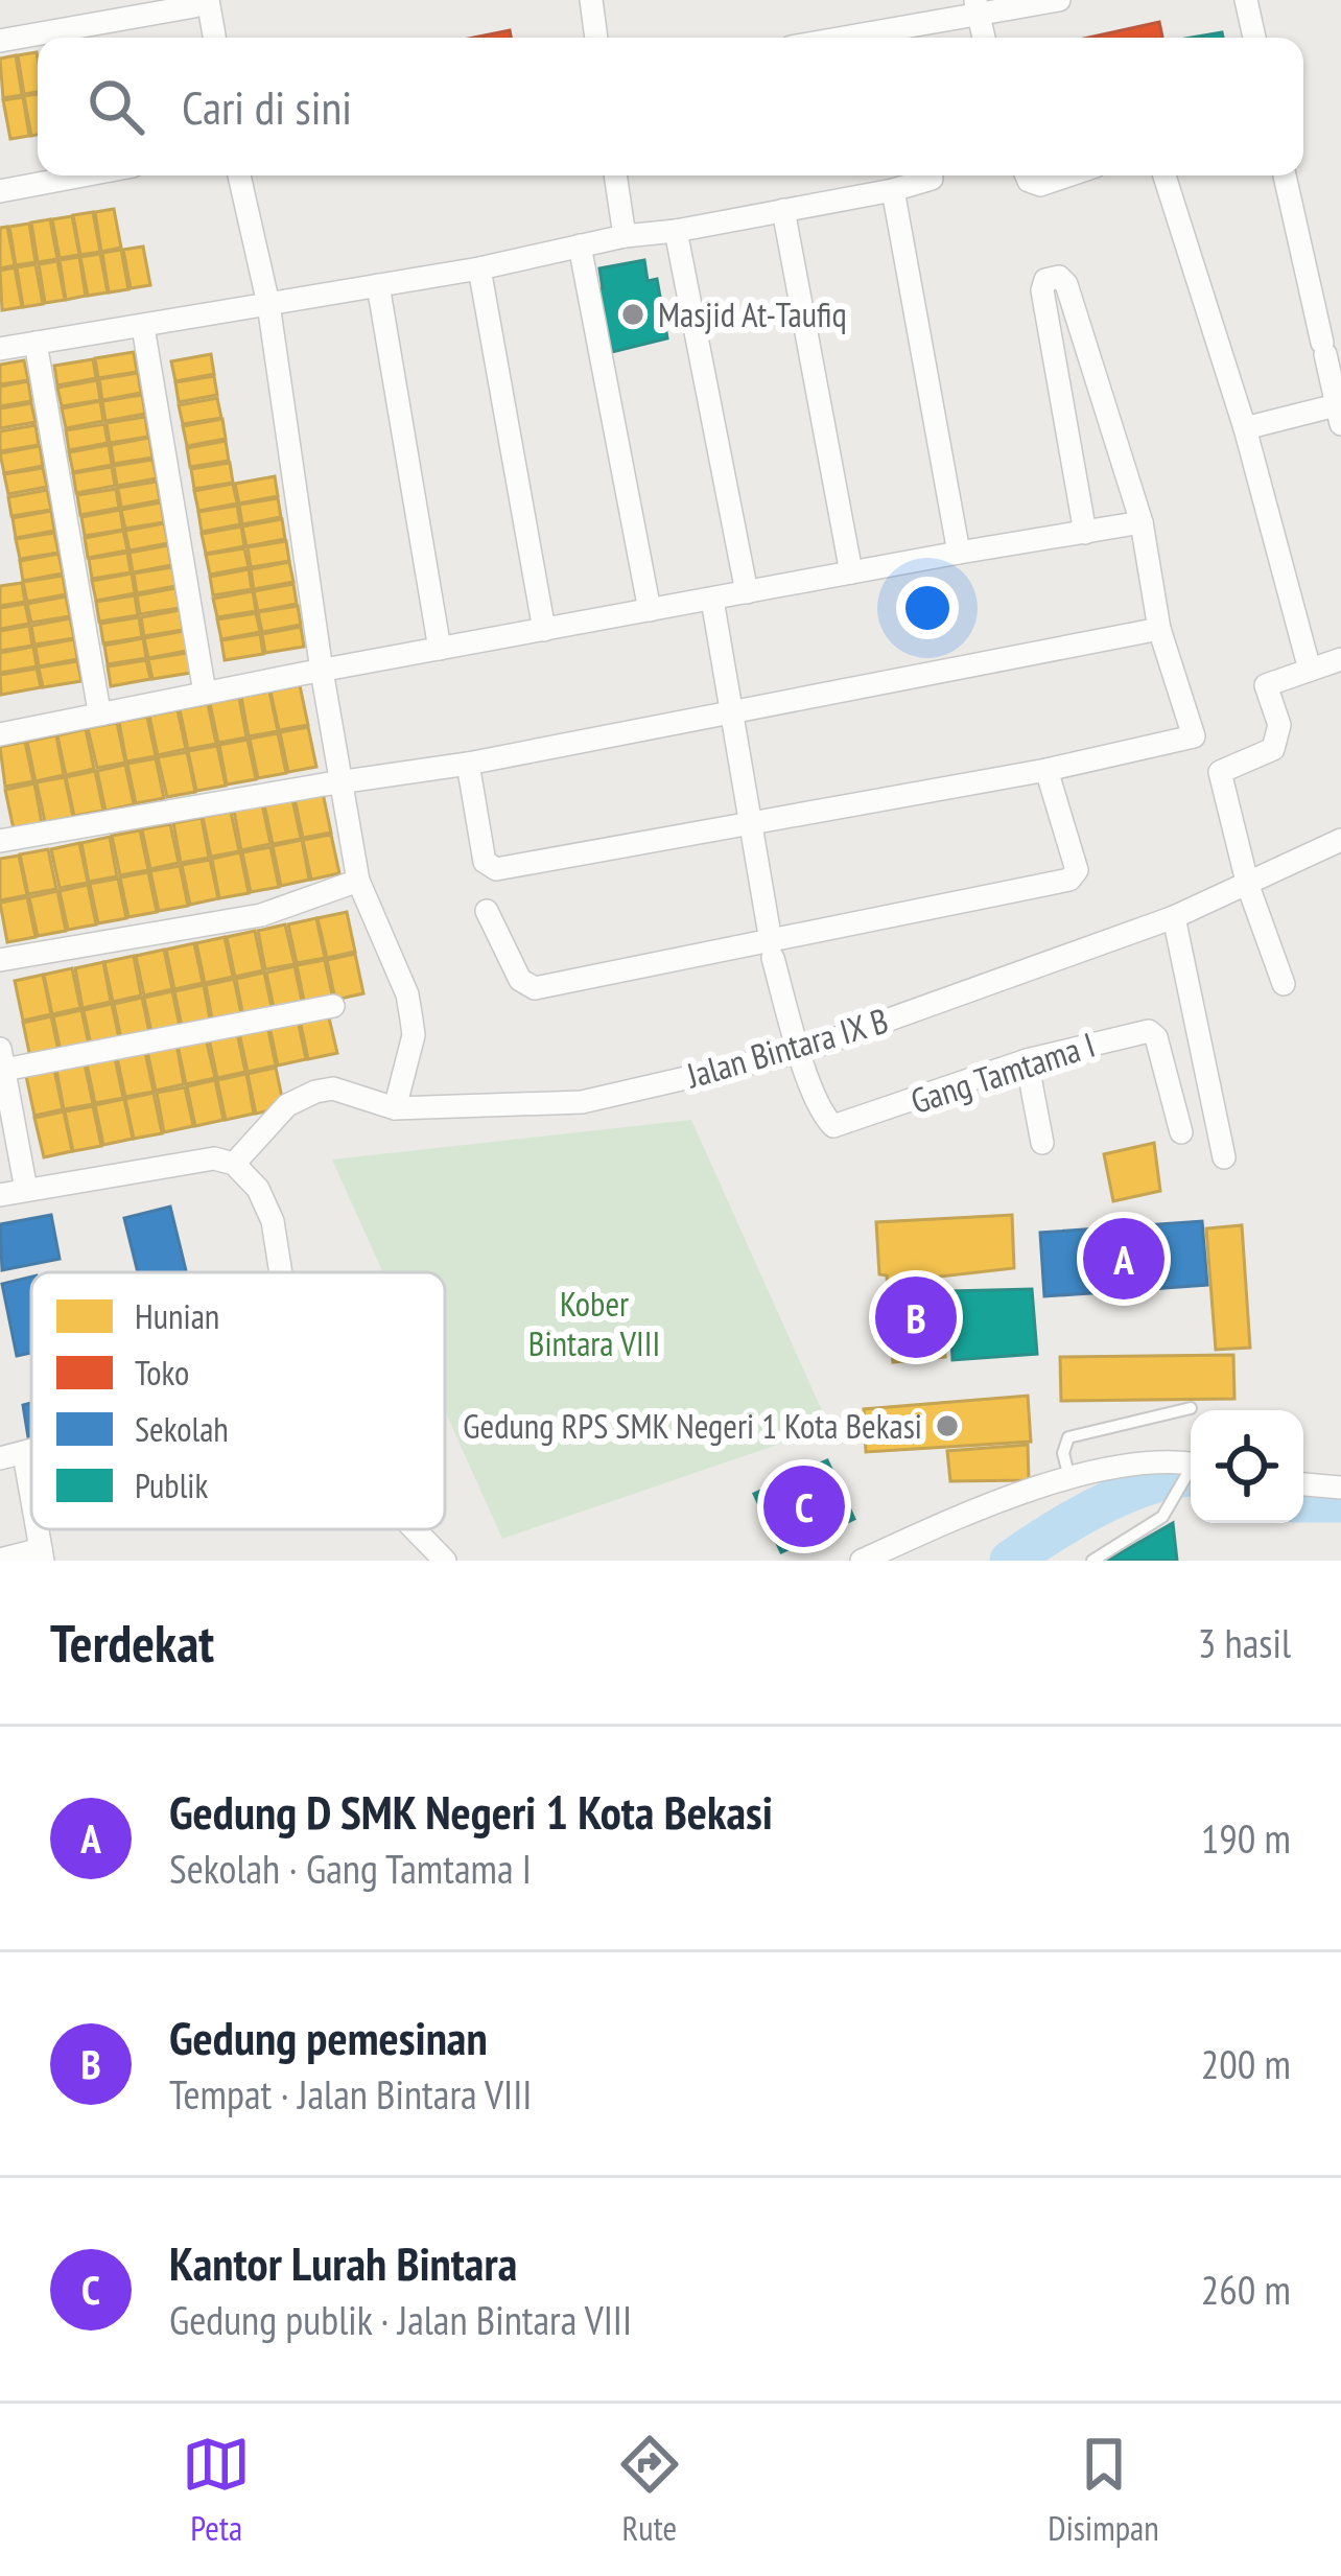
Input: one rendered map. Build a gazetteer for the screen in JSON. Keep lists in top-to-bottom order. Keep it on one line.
{"streets":{"street":["Jalan Bintara IX B","Gang Tamtama I"]},"crossings":[["Jalan Bintara IX B","Gang Tamtama I"]],"parks":["Kober Bintara VIII"],"places":["Masjid At-Taufiq","Gedung RPS SMK Negeri 1 Kota Bekasi"],"legend":["Hunian","Toko","Sekolah","Publik"],"page":{"search":"Cari di sini","pins":["A","B","C"],"heading":["Terdekat","3 hasil"],"list":[{"mark":"A","name":"Gedung D SMK Negeri 1 Kota Bekasi","note":"Sekolah · Gang Tamtama I","value":"190 m"},{"mark":"B","name":"Gedung pemesinan","note":"Tempat · Jalan Bintara VIII","value":"200 m"},{"mark":"C","name":"Kantor Lurah Bintara","note":"Gedung publik · Jalan Bintara VIII","value":"260 m"}],"nav":["Peta","Rute","Disimpan"]}}
